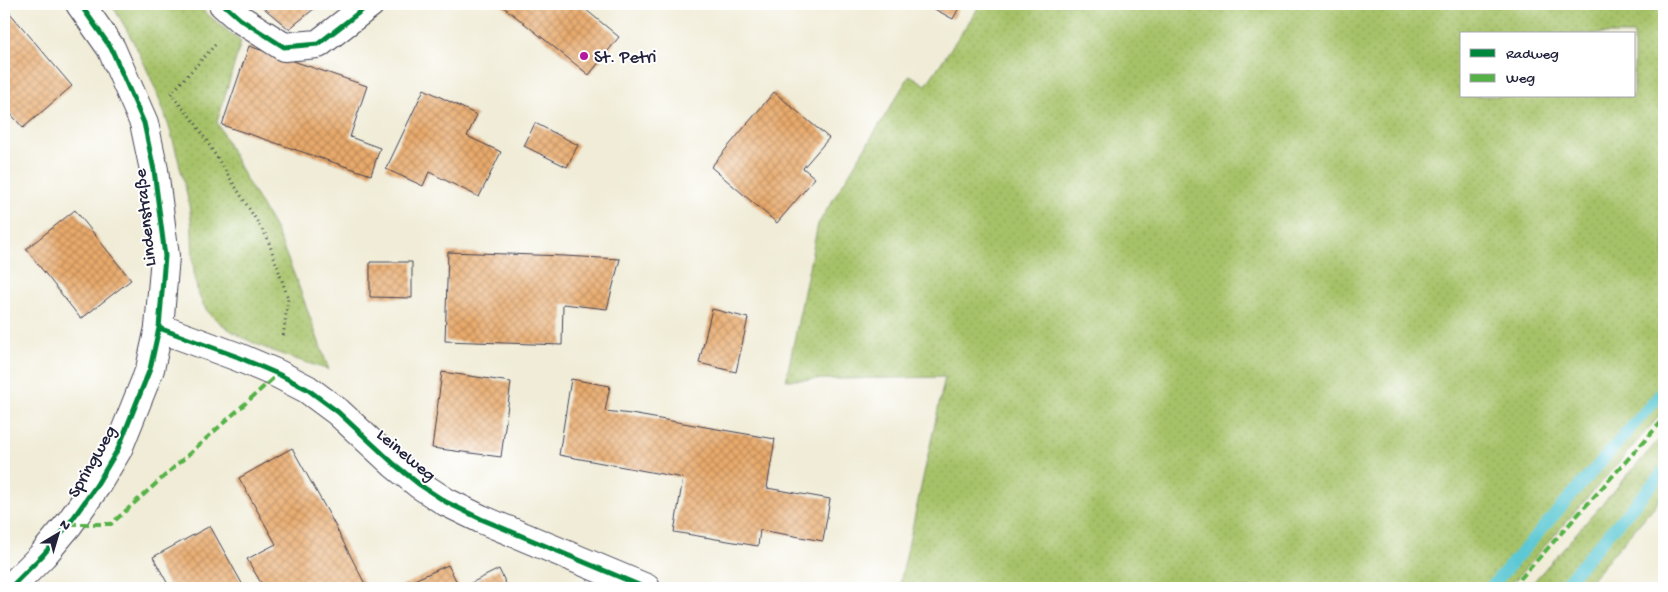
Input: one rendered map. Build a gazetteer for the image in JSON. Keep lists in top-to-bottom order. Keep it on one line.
{"streets":{"street":["Lindenstraße","Leineweg","Springweg"]},"crossings":[["Lindenstraße","Leineweg"],["Lindenstraße","Springweg"],["Leineweg","Springweg"]],"places":["St. Petri"],"legend":["Radweg","Weg"],"north":"top right"}
